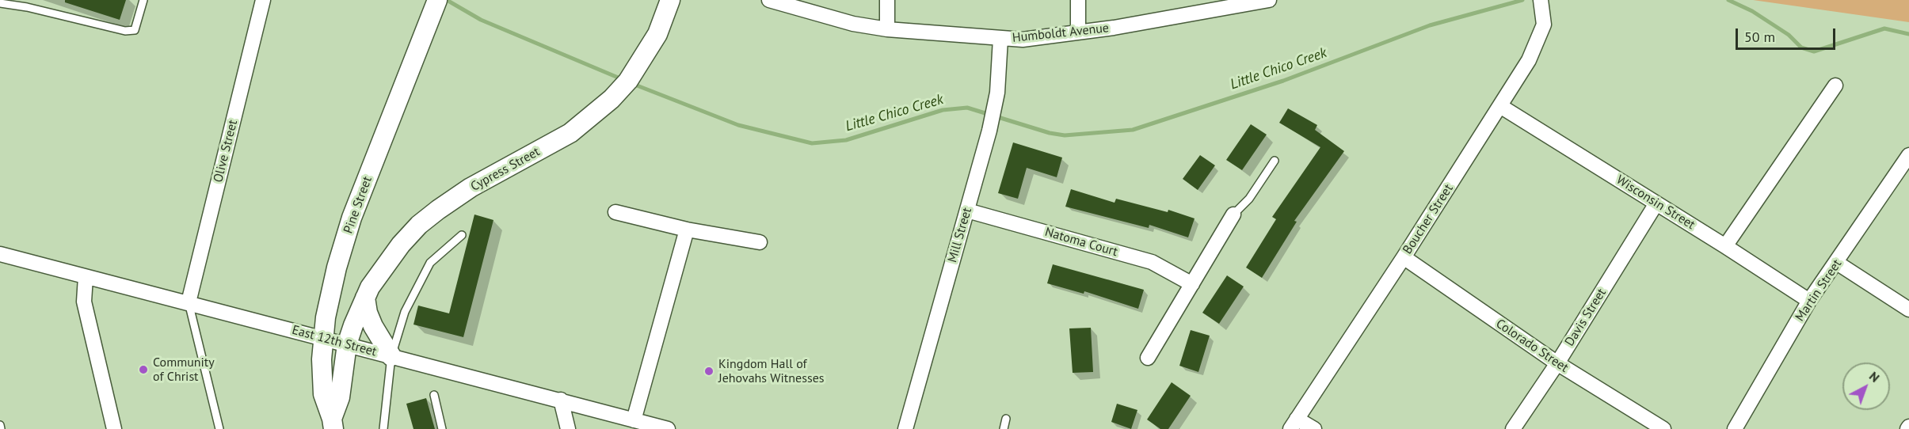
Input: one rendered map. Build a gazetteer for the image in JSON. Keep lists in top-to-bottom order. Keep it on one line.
{"streets":{"street":["Humboldt Avenue","Olive Street","Cypress Street","Wisconsin Street","Pine Street","Boucher Street","Mill Street","Natoma Court","Martin Street","Davis Street","East 12th Street","Colorado Street"]},"crossings":[["Humboldt Avenue","Mill Street"],["Olive Street","East 12th Street"],["Cypress Street","Pine Street"],["Cypress Street","East 12th Street"],["Wisconsin Street","Boucher Street"],["Wisconsin Street","Martin Street"],["Wisconsin Street","Davis Street"],["Pine Street","East 12th Street"],["Boucher Street","Colorado Street"],["Mill Street","Natoma Court"],["Davis Street","Colorado Street"]],"water":["Little Chico Creek"],"places":["Community of Christ","Kingdom Hall of Jehovahs Witnesses"],"scale_bar":"50 m","north":"top right"}
